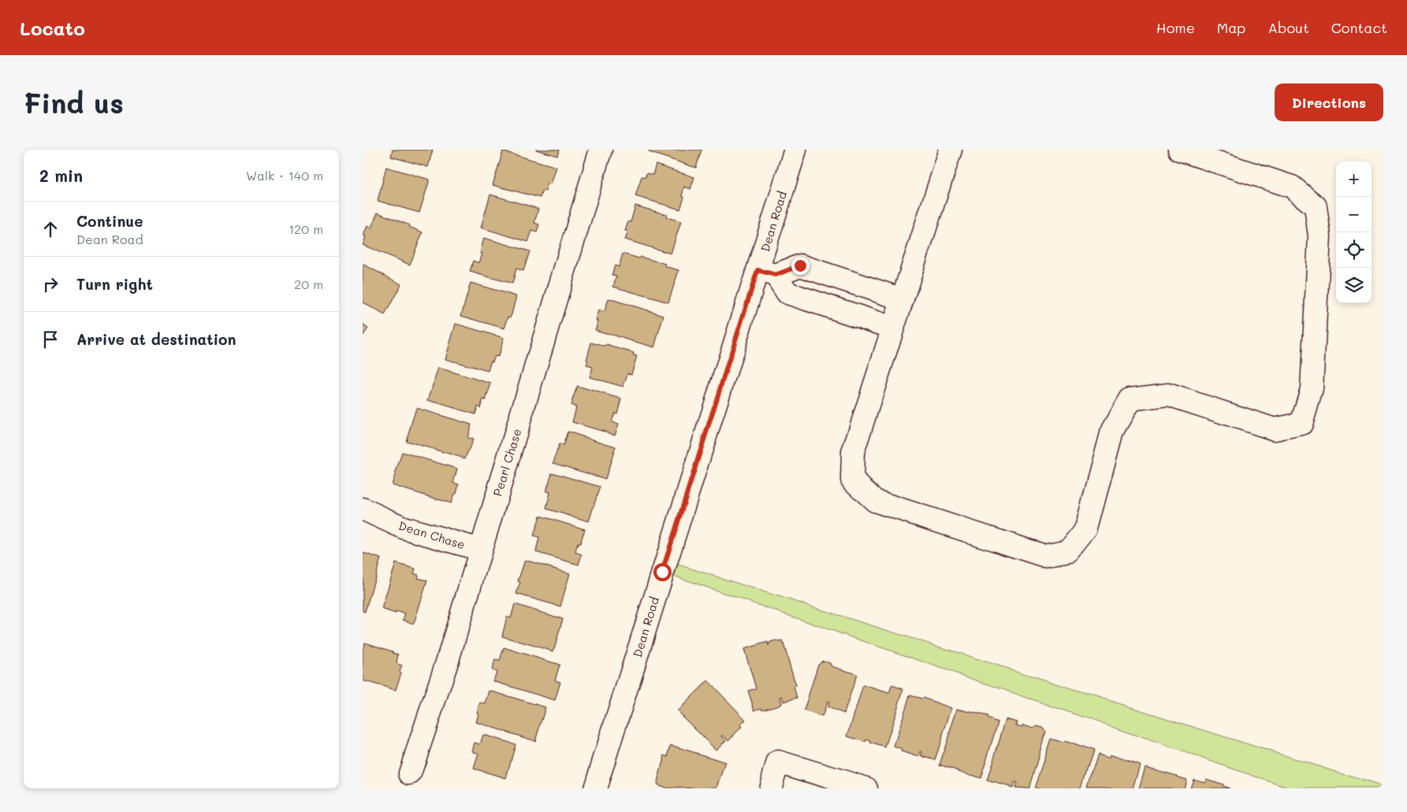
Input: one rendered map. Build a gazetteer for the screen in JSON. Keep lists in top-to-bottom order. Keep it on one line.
{"streets":{"street":["Dean Road","Pearl Chase","Dean Chase"]},"crossings":[["Pearl Chase","Dean Chase"]],"page":{"header":"Locato","nav":["Home","Map","About","Contact"],"buttons":"Directions","title":"Find us","heading":["2 min","Walk · 140 m"],"map_buttons":["+","−"],"list":[["Continue","Dean Road","120 m"],["Turn right","20 m"],"Arrive at destination"]}}
